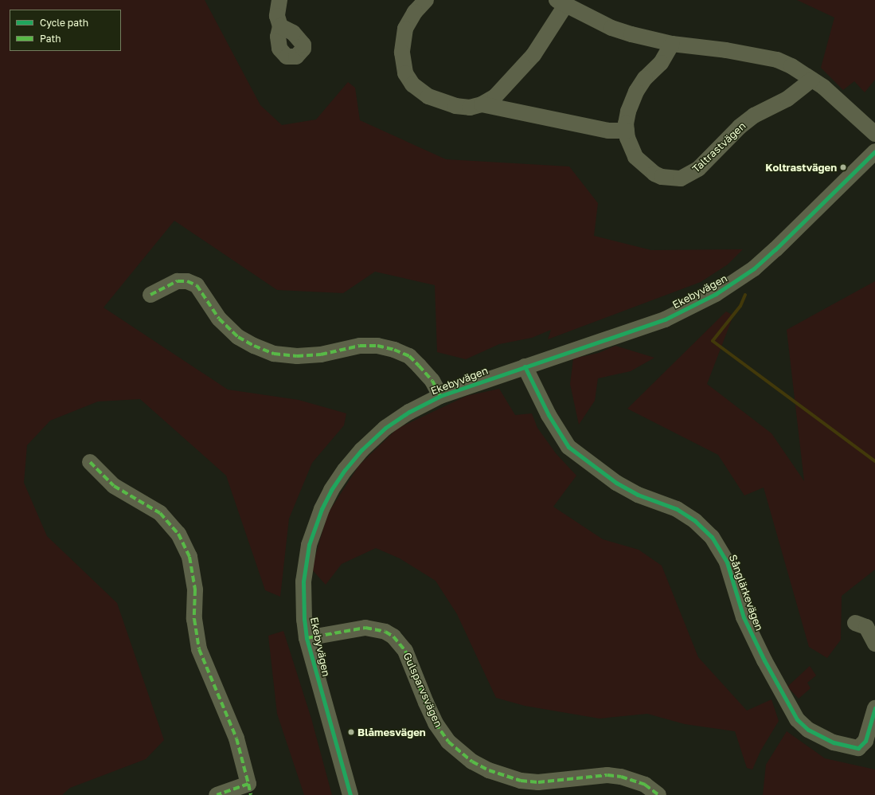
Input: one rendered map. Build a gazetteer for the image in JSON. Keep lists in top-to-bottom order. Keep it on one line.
{"streets":{"street":["Taltrastvägen","Ekebyvägen","Sånglärkevägen","Gulsparvsvägen"]},"crossings":[["Ekebyvägen","Sånglärkevägen"],["Ekebyvägen","Gulsparvsvägen"]],"places":["Koltrastvägen","Blåmesvägen"],"legend":["Cycle path","Path"]}
